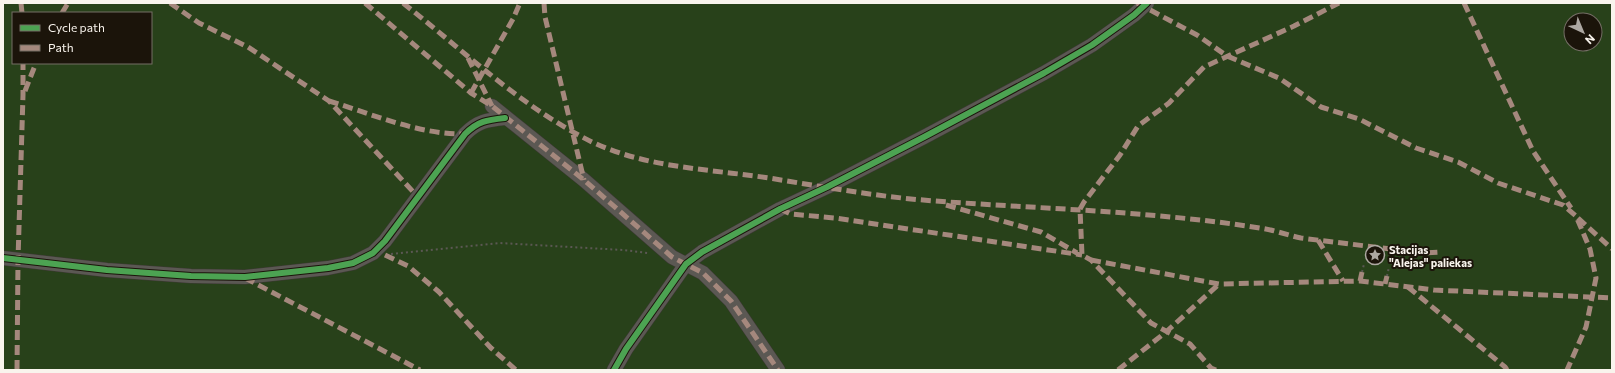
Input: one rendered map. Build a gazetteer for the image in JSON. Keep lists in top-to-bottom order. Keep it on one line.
{"places":{"place":["Stacijas \"Alejas\" paliekas"]},"legend":["Cycle path","Path"],"north":"bottom right"}
